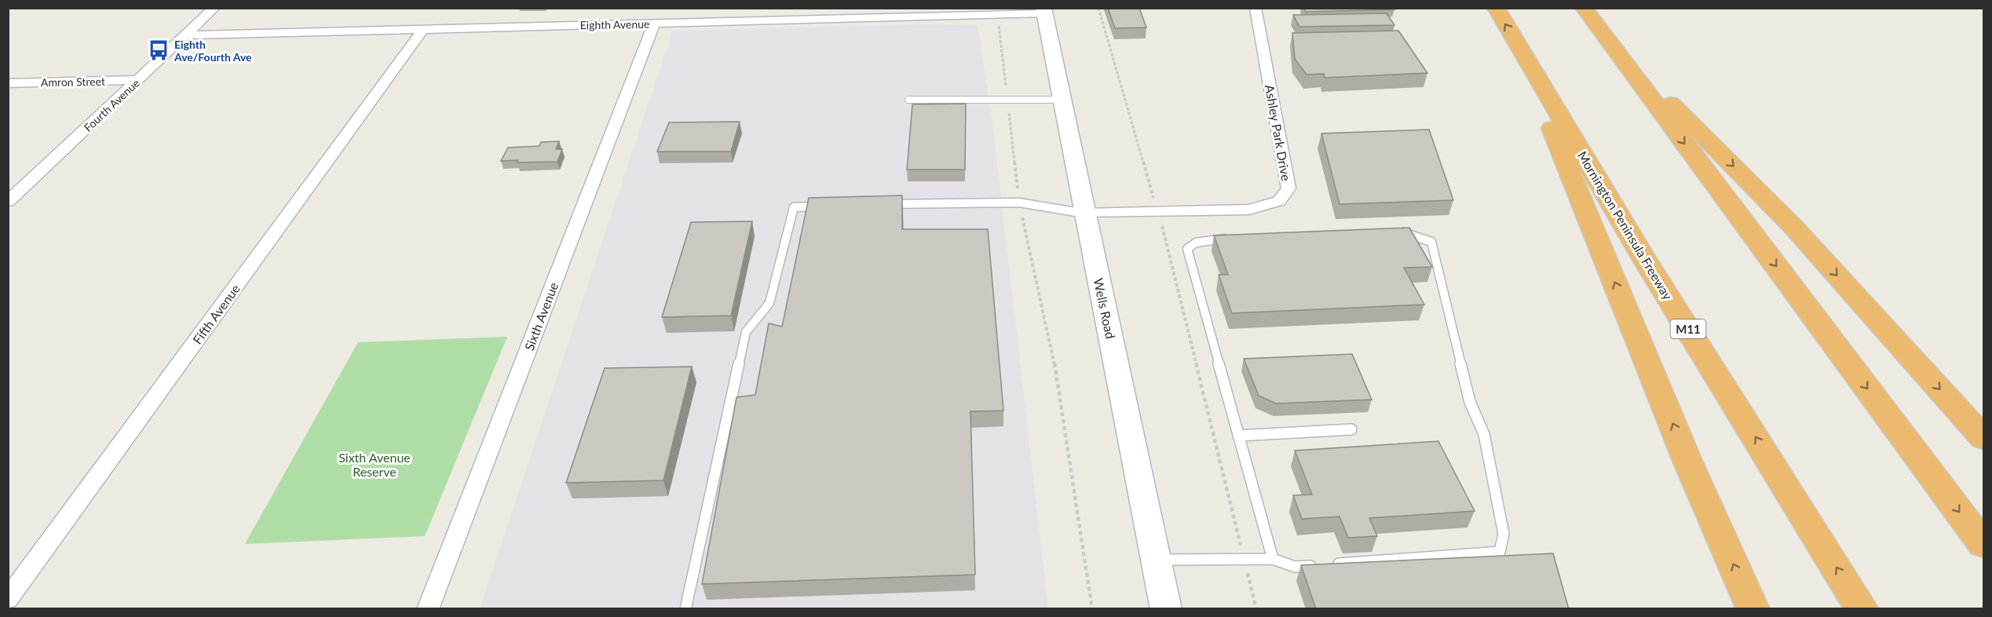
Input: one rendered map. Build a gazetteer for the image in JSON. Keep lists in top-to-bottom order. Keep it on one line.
{"streets":{"highway":["Mornington Peninsula Freeway","M11"],"main road":["Wells Road"],"street":["Eighth Avenue","Amron Street","Fourth Avenue","Ashley Park Drive","Fifth Avenue","Sixth Avenue"]},"crossings":[["Eighth Avenue","Fourth Avenue"],["Eighth Avenue","Wells Road"],["Eighth Avenue","Fifth Avenue"],["Eighth Avenue","Sixth Avenue"],["Amron Street","Fourth Avenue"],["Ashley Park Drive","Wells Road"]],"parks":["Sixth Avenue Reserve"],"places":{"bus stop":["Eighth Ave/Fourth Ave"]}}
